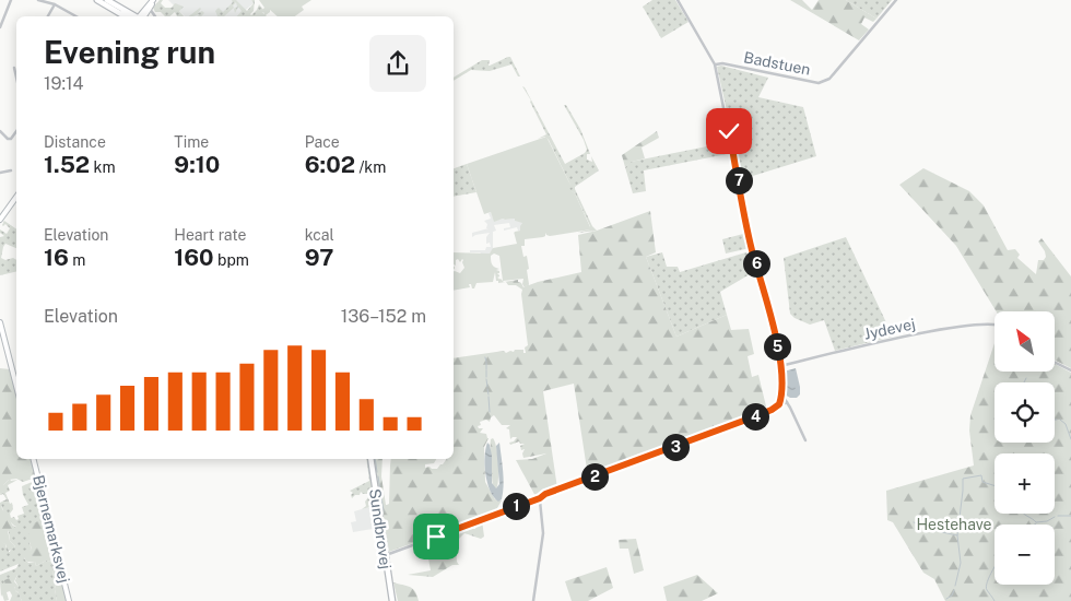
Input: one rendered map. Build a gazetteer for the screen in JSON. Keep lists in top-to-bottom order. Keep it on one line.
{"streets":{"main road":["Sundbrovej"],"street":["Badstuen","Jydevej","Bjernemarksvej"]},"parks":["Hestehave"],"north":"top left","page":{"heading":["Evening run","19:14"],"stats":[["Distance","1.52 km"],["Time","9:10"],["Pace","6:02 /km"],["Elevation","16 m"],["Heart rate","160 bpm"],["kcal","97"]],"pins":["7","6","5","4","3","2","1"],"chart":["Elevation","136–152 m"],"map_buttons":["+","−"]}}
